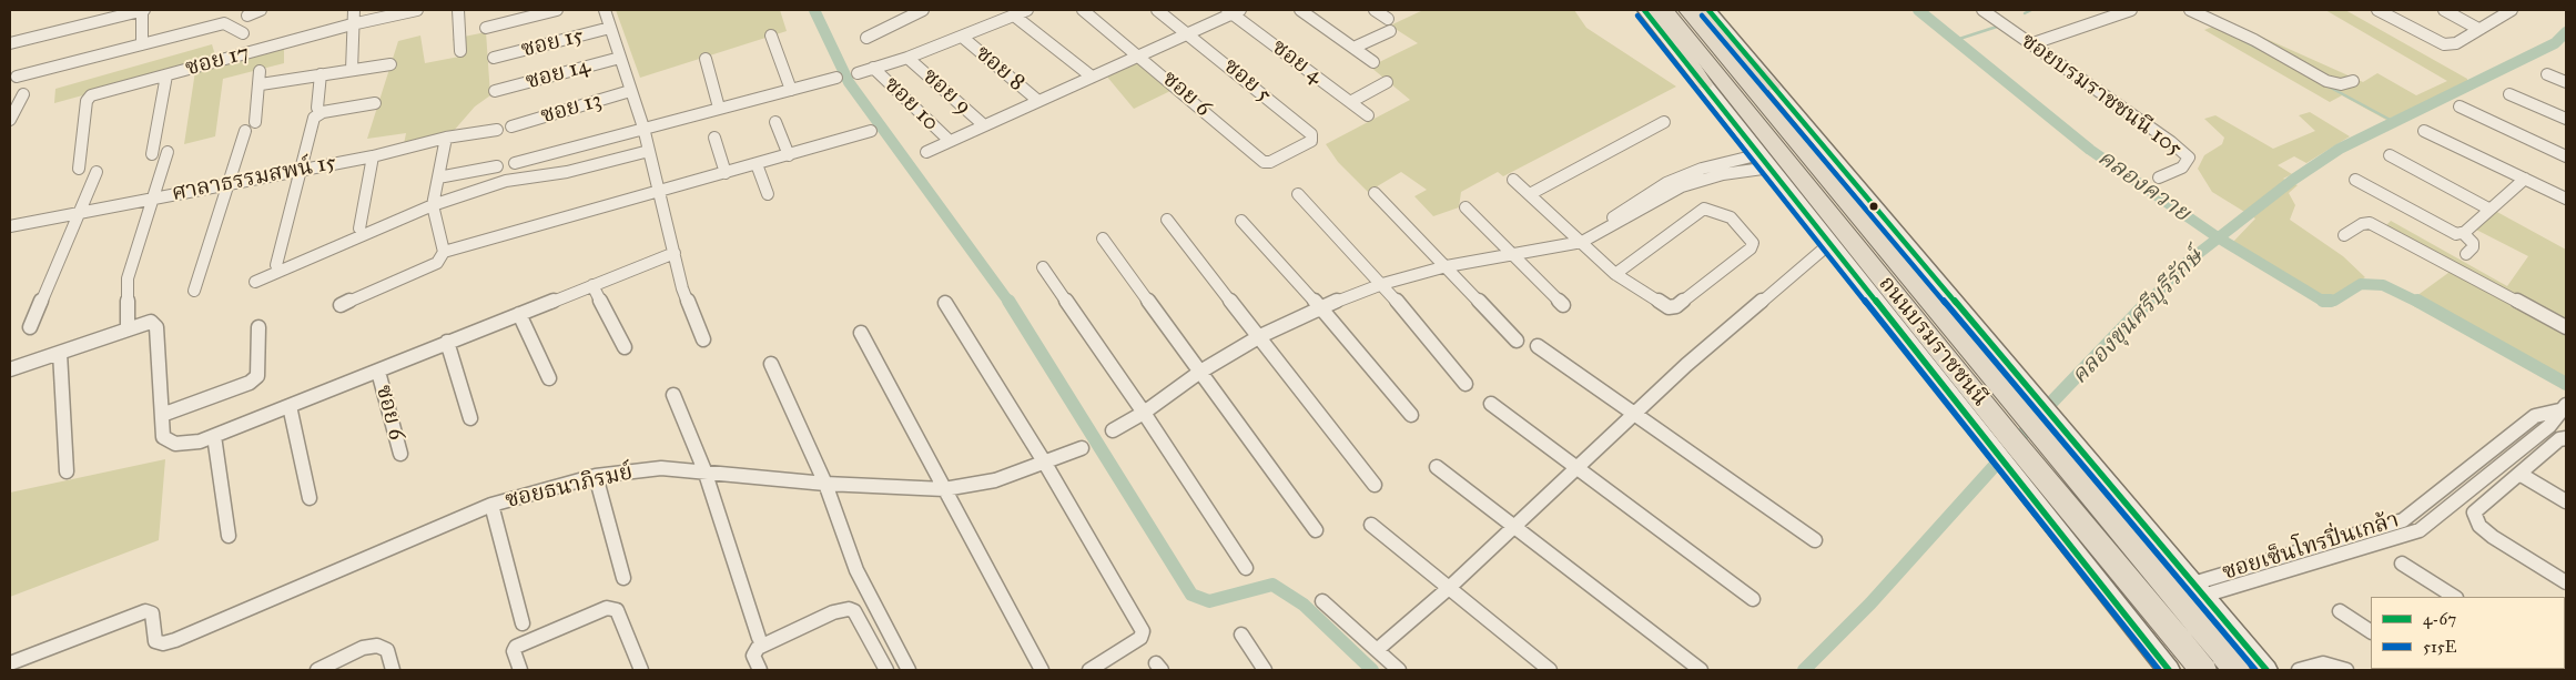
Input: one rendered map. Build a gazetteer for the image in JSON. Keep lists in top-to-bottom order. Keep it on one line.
{"streets":{"highway":["ถนนบรมราชชนนี"],"street":["ซอย 15","ซอย 17","ซอย 4","ซอย 8","ซอย 14","ซอย 5","ซอย 9","ซอย 6","ซอยบรมราชชนนี 105","ซอย 10","ซอย 13","ศาลาธรรมสพน์ 15","ซอยธนาภิรมย์","ซอยเซ็นโทรปิ่นเกล้า"]},"crossings":[["ซอย 5","ซอย 6"]],"water":["คลองควาย","คลองขุนศรีบุรีรักษ์"],"lines":["transit line 4-67","transit line 515E"],"legend":["4-67","515E"]}
